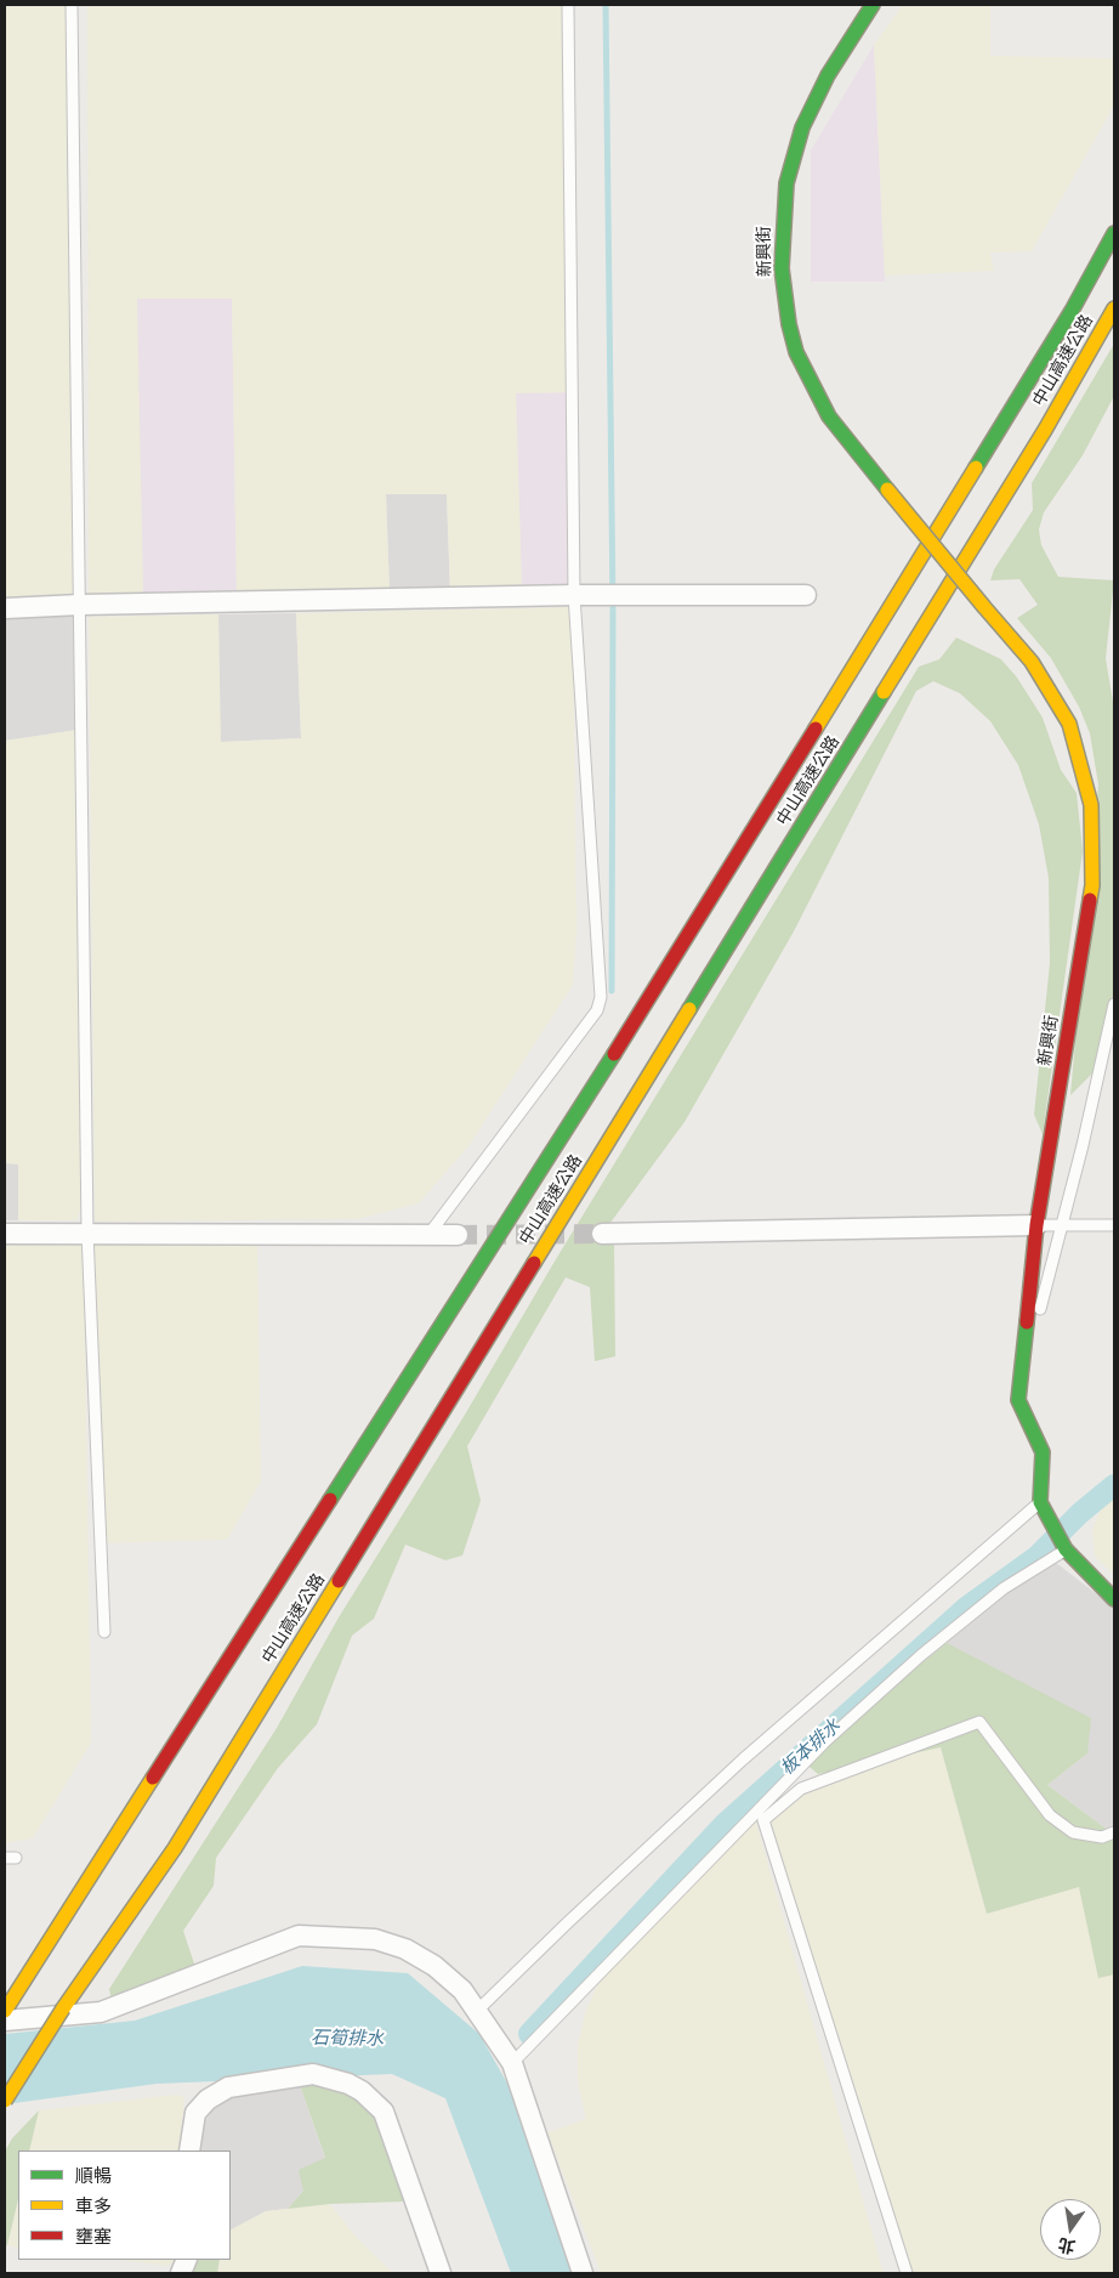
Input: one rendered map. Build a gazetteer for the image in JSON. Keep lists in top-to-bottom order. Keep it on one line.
{"streets":{"main road":["新興街","中山高速公路"]},"water":["板本排水","石筍排水"],"legend":["順暢","車多","壅塞"],"north":"bottom"}
